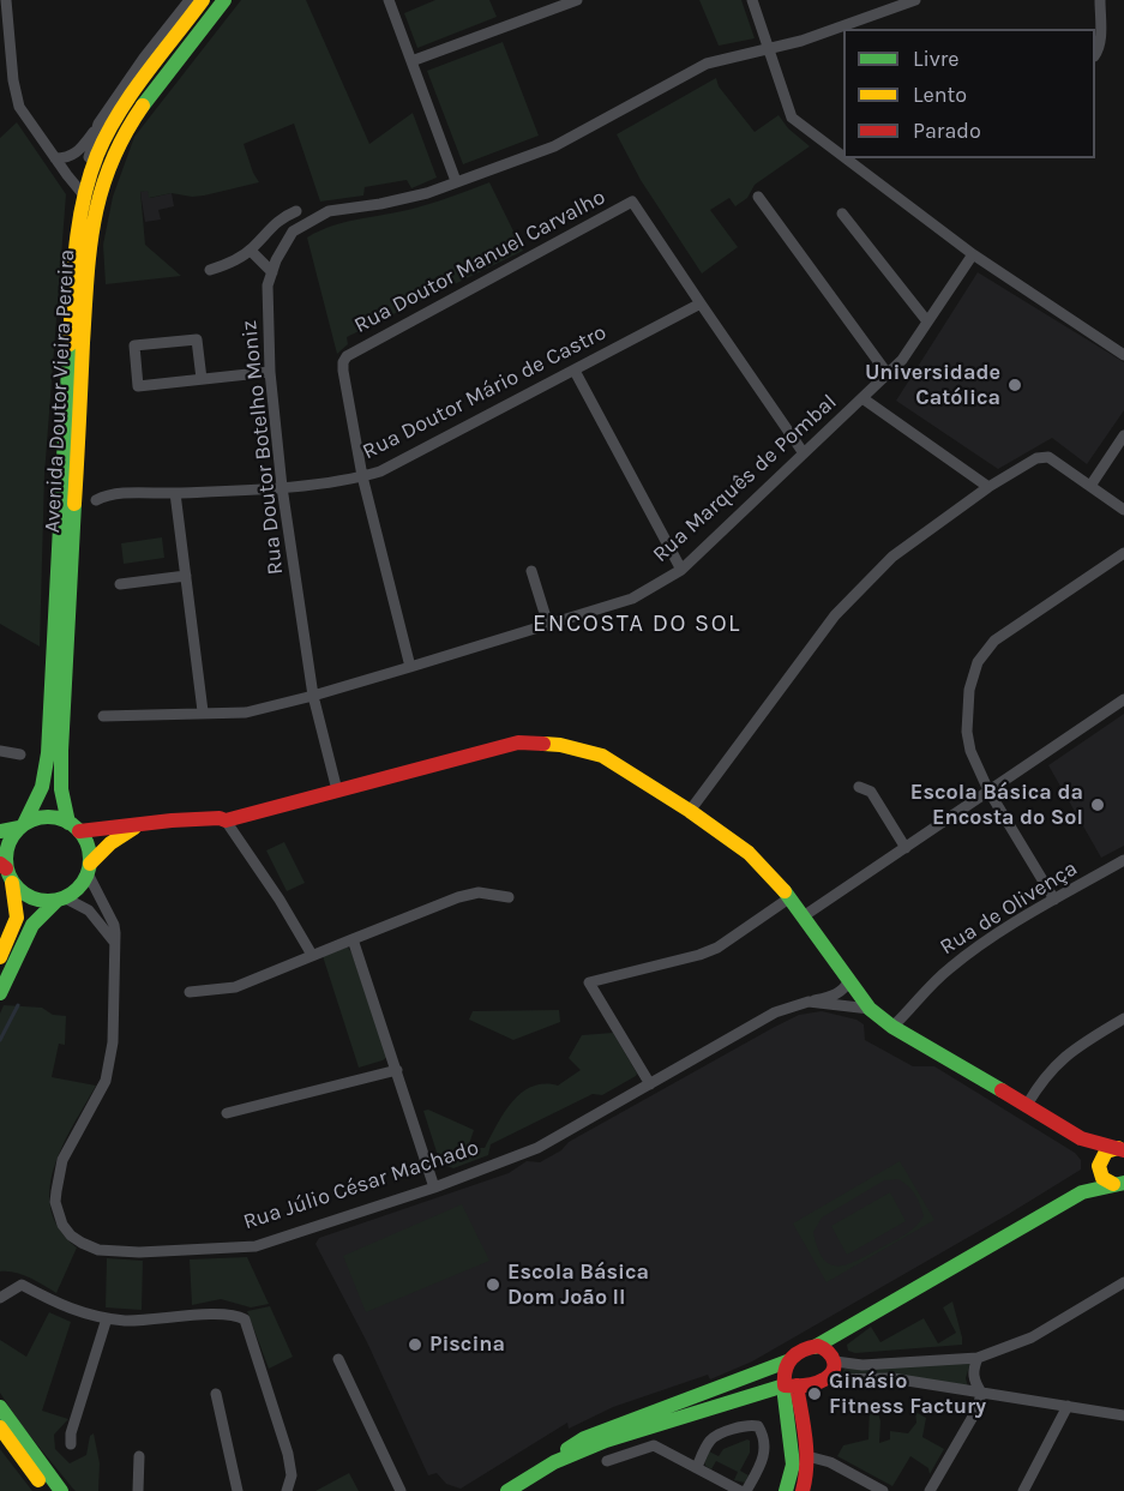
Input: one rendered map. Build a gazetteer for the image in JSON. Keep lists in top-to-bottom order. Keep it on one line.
{"streets":{"main road":["Avenida Doutor Vieira Pereira"],"street":["Rua Doutor Manuel Carvalho","Rua Doutor Mário de Castro","Rua Doutor Botelho Moniz","Rua Marquês de Pombal","Rua de Olivença","Rua Júlio César Machado"]},"crossings":[["Rua Doutor Manuel Carvalho","Rua Doutor Mário de Castro"],["Avenida Doutor Vieira Pereira","Rua Júlio César Machado"],["Rua Doutor Mário de Castro","Rua Doutor Botelho Moniz"],["Rua Doutor Botelho Moniz","Rua Marquês de Pombal"]],"districts":["ENCOSTA DO SOL"],"places":["Universidade Católica","Escola Básica da Encosta do Sol","Escola Básica Dom João II","Piscina","Ginásio Fitness Factury"],"legend":["Livre","Lento","Parado"]}
